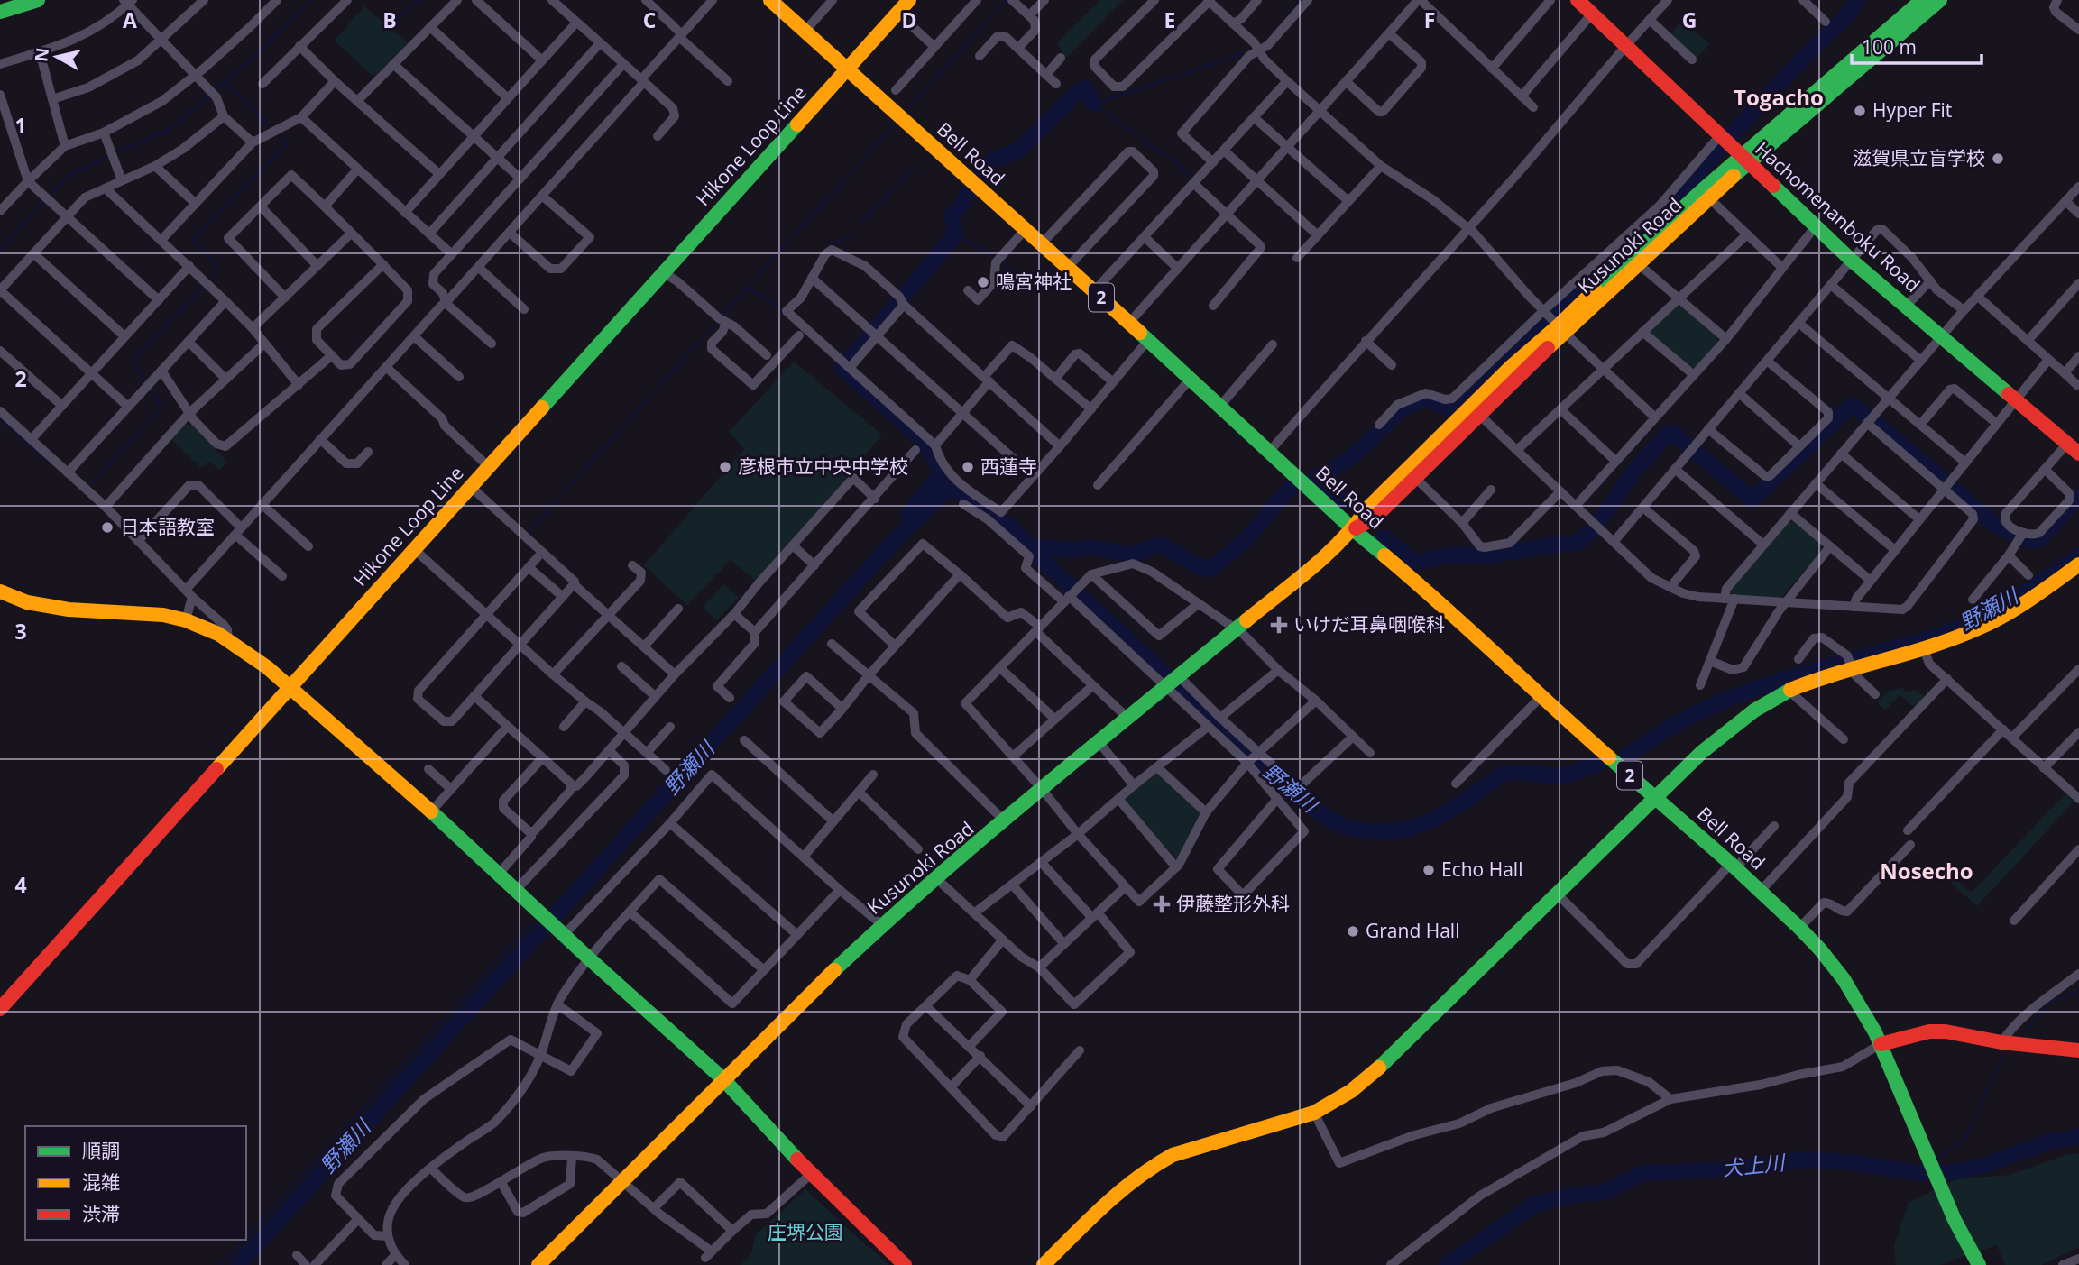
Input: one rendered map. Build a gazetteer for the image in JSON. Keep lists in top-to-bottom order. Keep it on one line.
{"streets":{"street":["Hikone Loop Line","Bell Road","Hachomenanboku Road","Kusunoki Road","2"]},"crossings":[["Hikone Loop Line","Bell Road"],["Bell Road","Kusunoki Road"],["Bell Road","2"],["Hachomenanboku Road","Kusunoki Road"]],"districts":["Togacho","Nosecho"],"water":["野瀬川","犬上川"],"parks":["庄堺公園"],"places":{"other":["Hyper Fit","滋賀県立盲学校","鳴宮神社","彦根市立中央中学校","西蓮寺","日本語教室","Echo Hall","Grand Hall"],"health":["いけだ耳鼻咽喉科","伊藤整形外科"]},"legend":["順調","混雑","渋滞"],"scale_bar":"100 m","north":"left","grid":{"columns":["A","B","C","D","E","F","G"],"rows":["1","2","3","4"]}}
